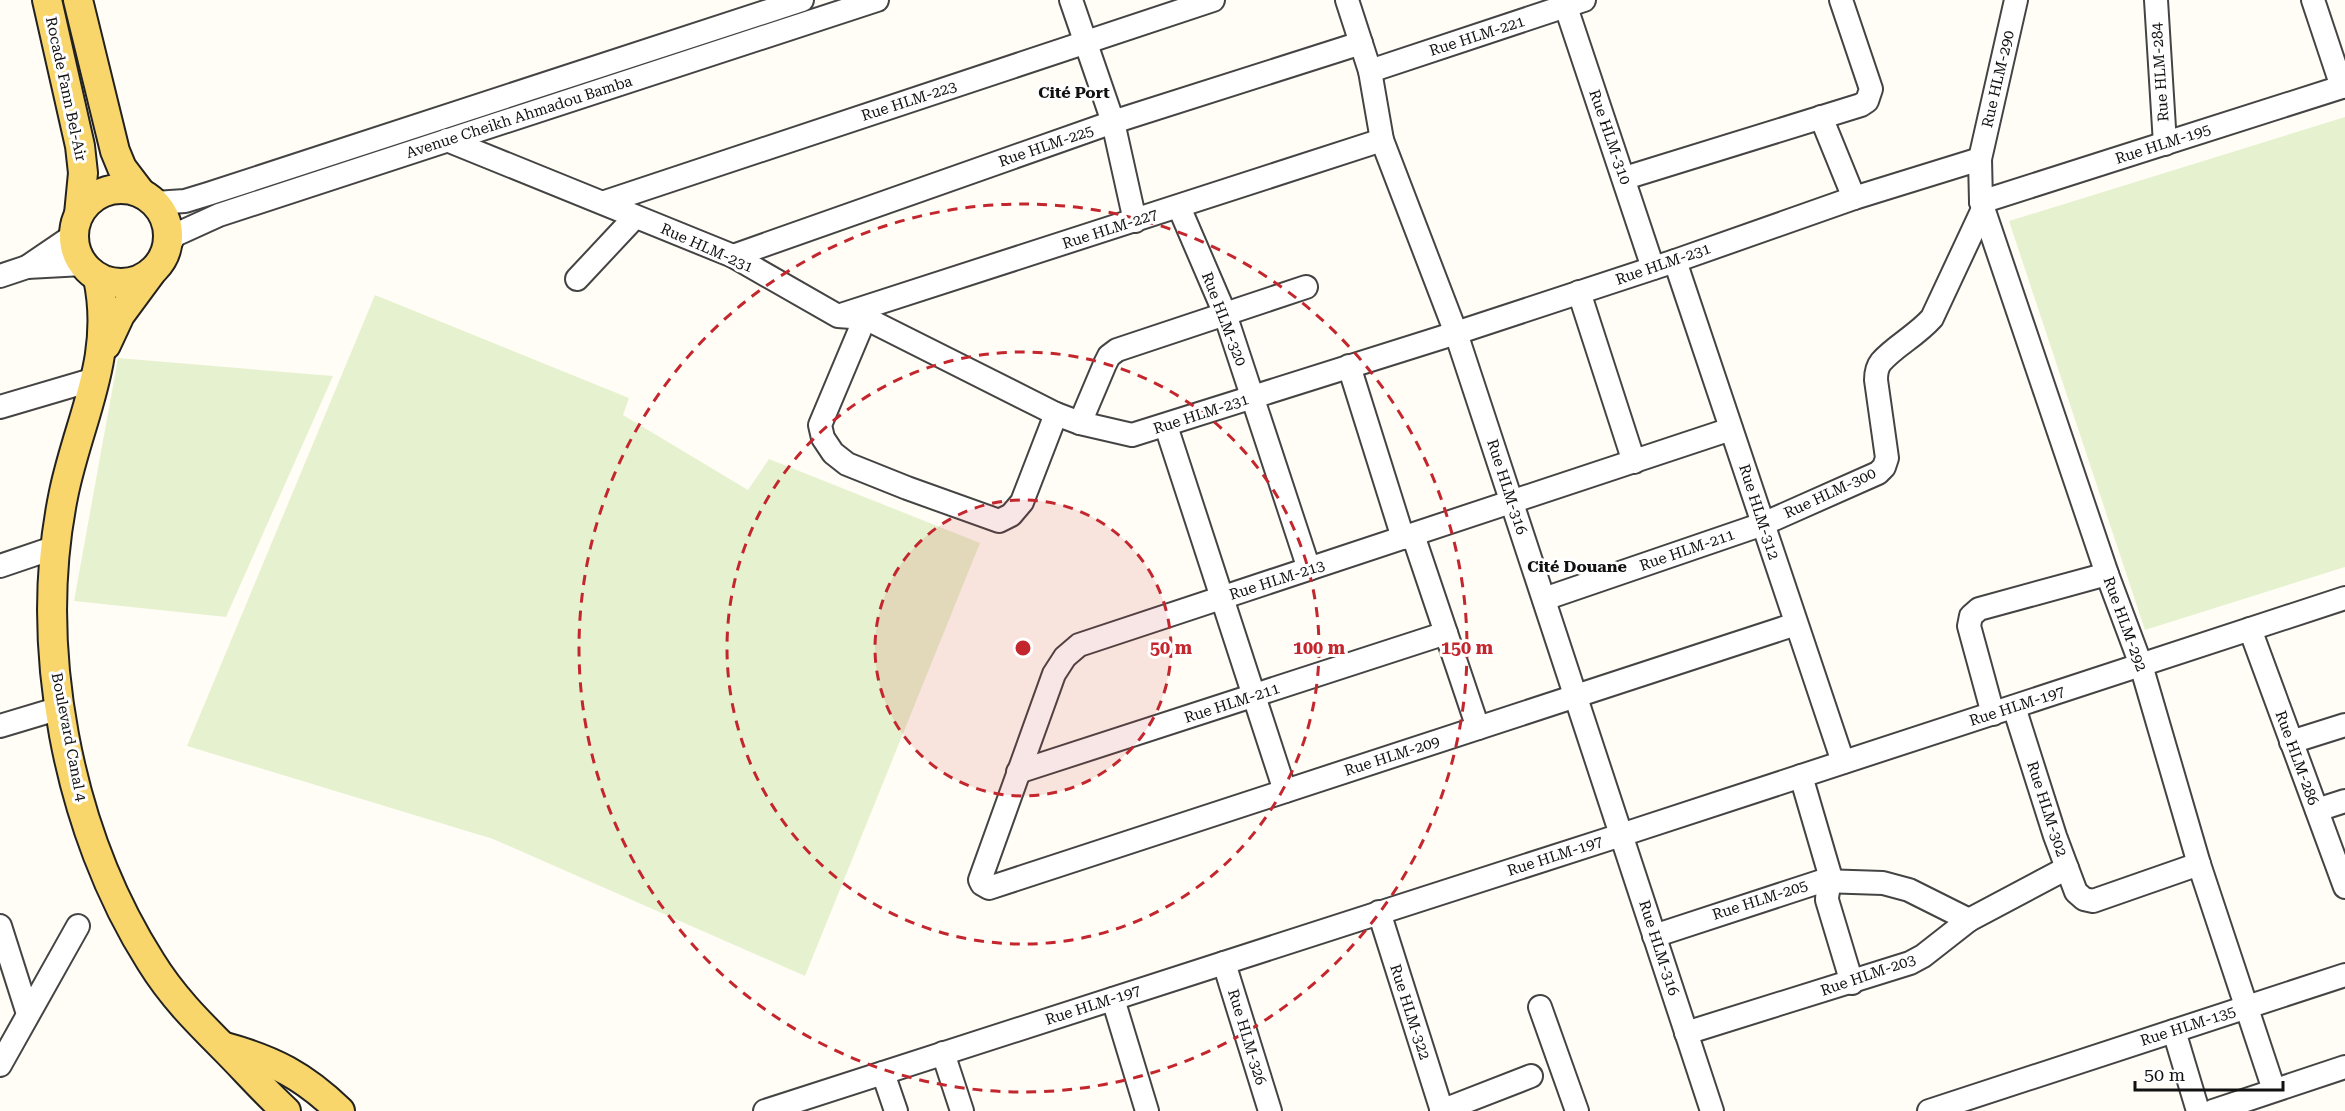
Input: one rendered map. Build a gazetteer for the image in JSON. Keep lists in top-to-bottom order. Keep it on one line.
{"streets":{"main road":["Rocade Fann Bel-Air","Boulevard Canal 4"],"street":["Rue HLM-221","Rue HLM-284","Rue HLM-290","Rue HLM-223","Avenue Cheikh Ahmadou Bamba","Rue HLM-310","Rue HLM-195","Rue HLM-225","Rue HLM-227","Rue HLM-231","Rue HLM-320","Rue HLM-316","Rue HLM-300","Rue HLM-312","Rue HLM-211","Rue HLM-213","Rue HLM-292","Rue HLM-197","Rue HLM-209","Rue HLM-286","Rue HLM-302","Rue HLM-205","Rue HLM-203","Rue HLM-322","Rue HLM-135","Rue HLM-326"]},"crossings":[["Rue HLM-221","Rue HLM-310"],["Rue HLM-221","Rue HLM-316"],["Rue HLM-284","Rue HLM-195"],["Rue HLM-290","Rue HLM-231"],["Rue HLM-290","Rue HLM-292"],["Rocade Fann Bel-Air","Avenue Cheikh Ahmadou Bamba"],["Rue HLM-223","Rue HLM-231"],["Avenue Cheikh Ahmadou Bamba","Rue HLM-231"],["Rue HLM-310","Rue HLM-231"],["Rue HLM-310","Rue HLM-312"],["Rue HLM-195","Rue HLM-300"],["Rue HLM-195","Rue HLM-292"],["Rue HLM-225","Rue HLM-231"],["Rue HLM-225","Rue HLM-316"],["Rue HLM-227","Rue HLM-231"],["Rue HLM-227","Rue HLM-320"],["Rue HLM-227","Rue HLM-316"],["Rue HLM-231","Rue HLM-320"],["Rue HLM-231","Rue HLM-316"],["Rue HLM-231","Rue HLM-312"],["Rue HLM-231","Rue HLM-292"],["Rue HLM-320","Rue HLM-213"],["Rue HLM-316","Rue HLM-211"],["Rue HLM-316","Rue HLM-213"],["Rue HLM-316","Rue HLM-197"],["Rue HLM-316","Rue HLM-209"],["Rue HLM-316","Rue HLM-205"],["Rue HLM-316","Rue HLM-203"],["Rue HLM-300","Rue HLM-312"],["Rue HLM-300","Rue HLM-211"],["Rue HLM-300","Rue HLM-292"],["Rue HLM-312","Rue HLM-211"],["Rue HLM-312","Rue HLM-213"],["Rue HLM-312","Rue HLM-197"],["Rue HLM-312","Rue HLM-209"],["Rue HLM-211","Rue HLM-213"],["Rue HLM-213","Rue HLM-209"],["Rue HLM-292","Rue HLM-197"],["Rue HLM-292","Rue HLM-302"],["Rue HLM-292","Rue HLM-135"],["Rue HLM-197","Rue HLM-286"],["Rue HLM-197","Rue HLM-302"],["Rue HLM-197","Rue HLM-322"],["Rue HLM-197","Rue HLM-326"],["Rue HLM-302","Rue HLM-203"],["Rue HLM-205","Rue HLM-203"]],"districts":["Cité Port","Cité Douane"],"scale_bar":"50 m","rings":["50 m","100 m","150 m"]}
